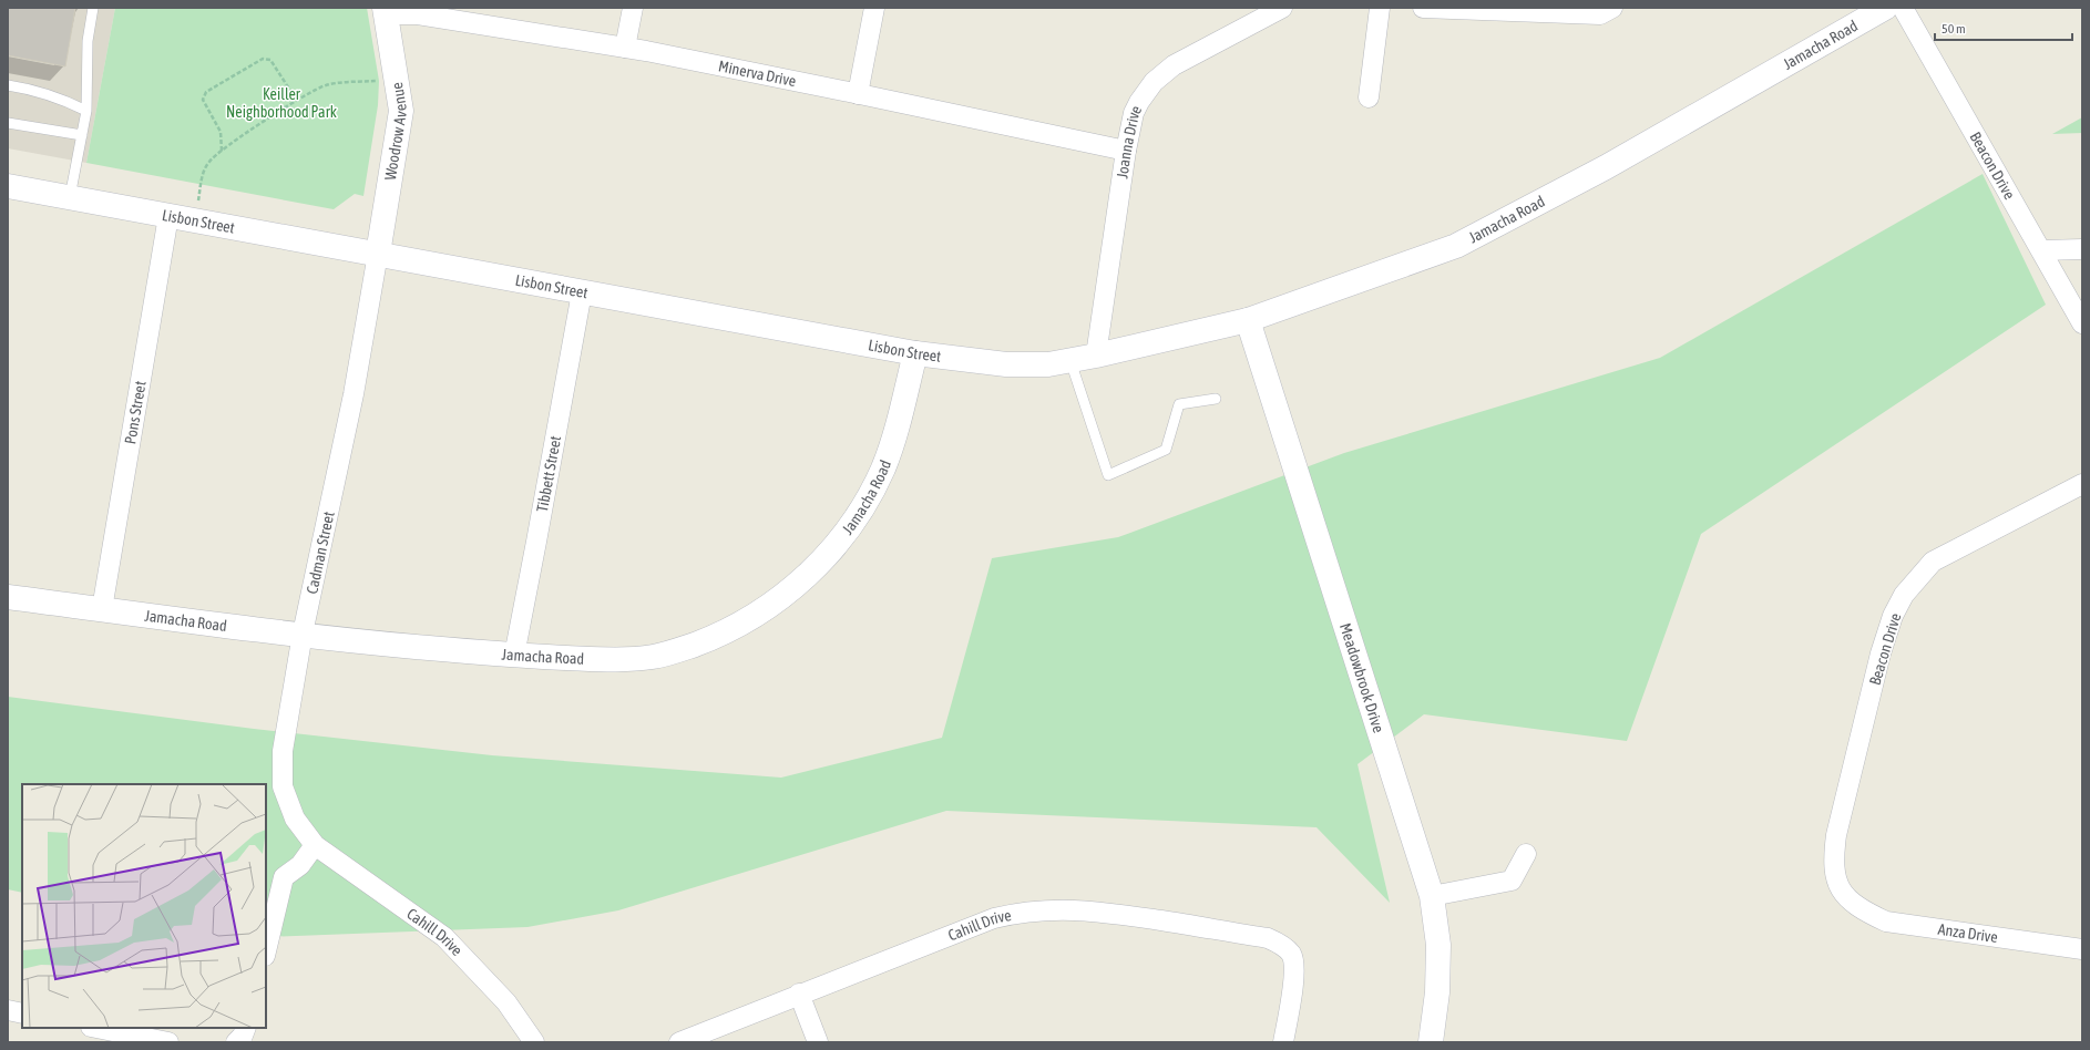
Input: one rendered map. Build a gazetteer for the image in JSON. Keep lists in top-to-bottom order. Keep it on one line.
{"streets":{"main road":["Jamacha Road","Woodrow Avenue","Lisbon Street","Meadowbrook Drive"],"street":["Minerva Drive","Joanna Drive","Beacon Drive","Pons Street","Tibbett Street","Cadman Street","Cahill Drive","Anza Drive"]},"crossings":[["Jamacha Road","Joanna Drive"],["Jamacha Road","Lisbon Street"],["Jamacha Road","Pons Street"],["Jamacha Road","Tibbett Street"],["Jamacha Road","Cadman Street"],["Jamacha Road","Meadowbrook Drive"],["Minerva Drive","Woodrow Avenue"],["Minerva Drive","Joanna Drive"],["Woodrow Avenue","Lisbon Street"],["Woodrow Avenue","Cadman Street"],["Joanna Drive","Lisbon Street"],["Beacon Drive","Anza Drive"],["Lisbon Street","Pons Street"],["Lisbon Street","Tibbett Street"],["Lisbon Street","Cadman Street"],["Cadman Street","Cahill Drive"]],"parks":["Keiller Neighborhood Park"],"scale_bar":"50 m"}
